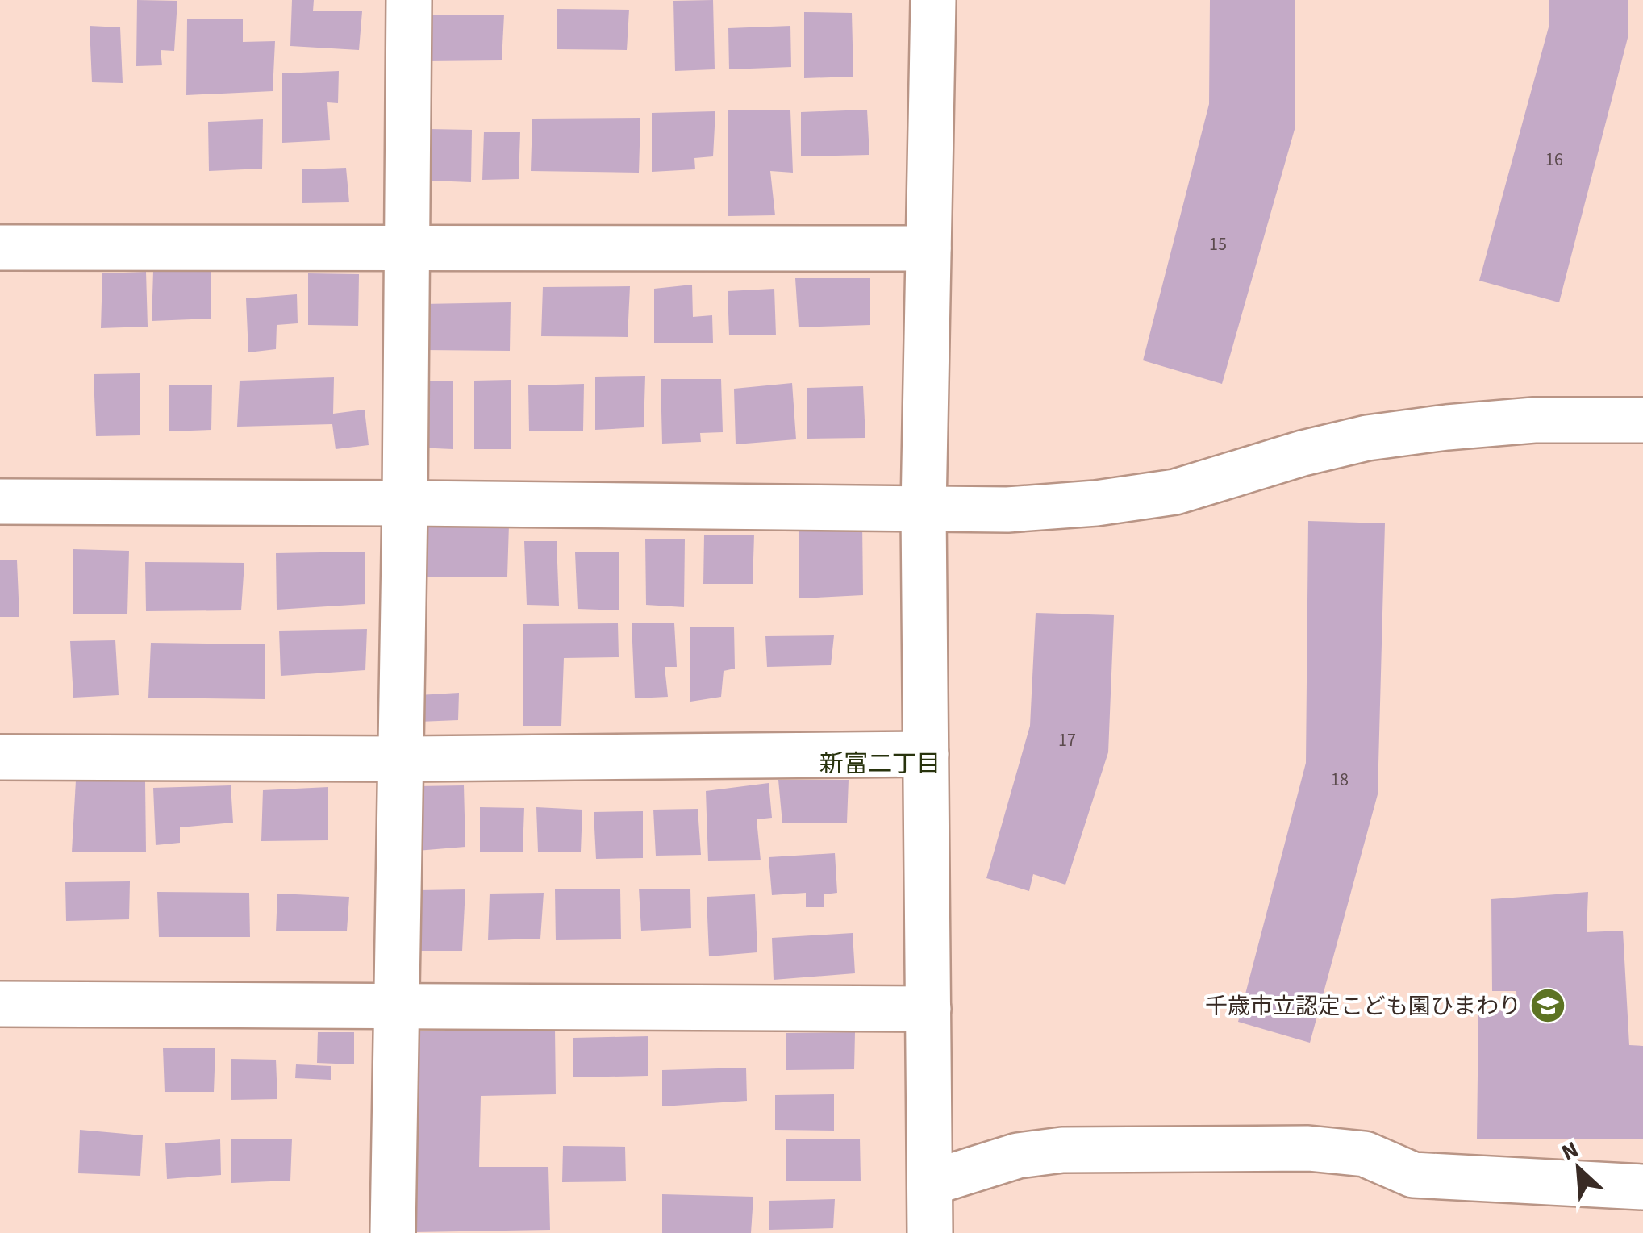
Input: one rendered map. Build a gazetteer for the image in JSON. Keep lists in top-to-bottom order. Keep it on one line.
{"districts":["新富二丁目"],"places":{"school or university":["千歳市立認定こども園ひまわり"]},"house_numbers":["16","15","17","18"],"north":"top left"}
